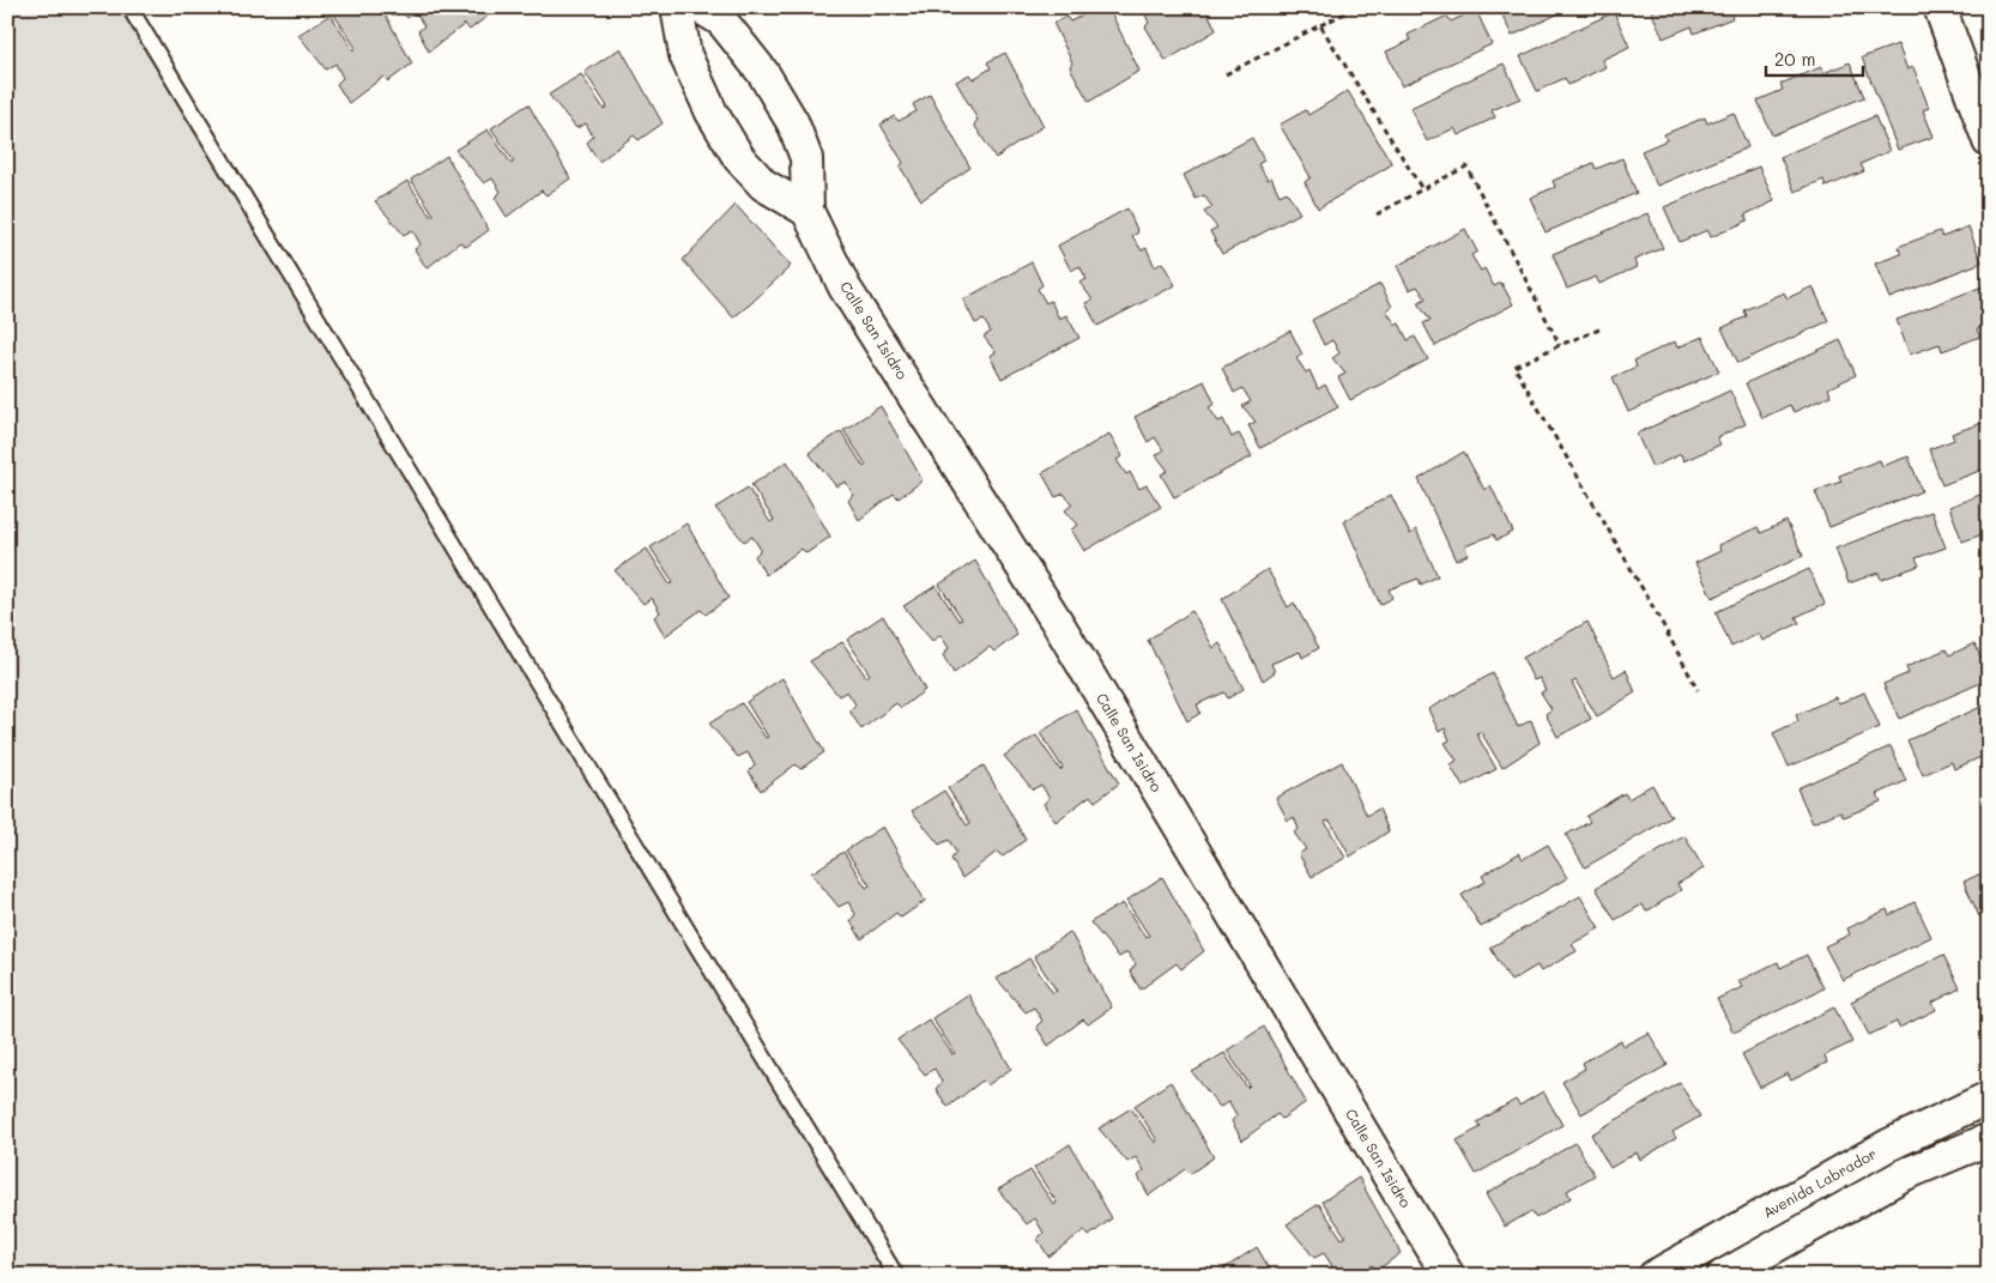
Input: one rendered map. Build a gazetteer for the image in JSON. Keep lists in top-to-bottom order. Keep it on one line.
{"streets":{"street":["Calle San Isidro","Avenida Labrador"]},"scale_bar":"20 m"}
